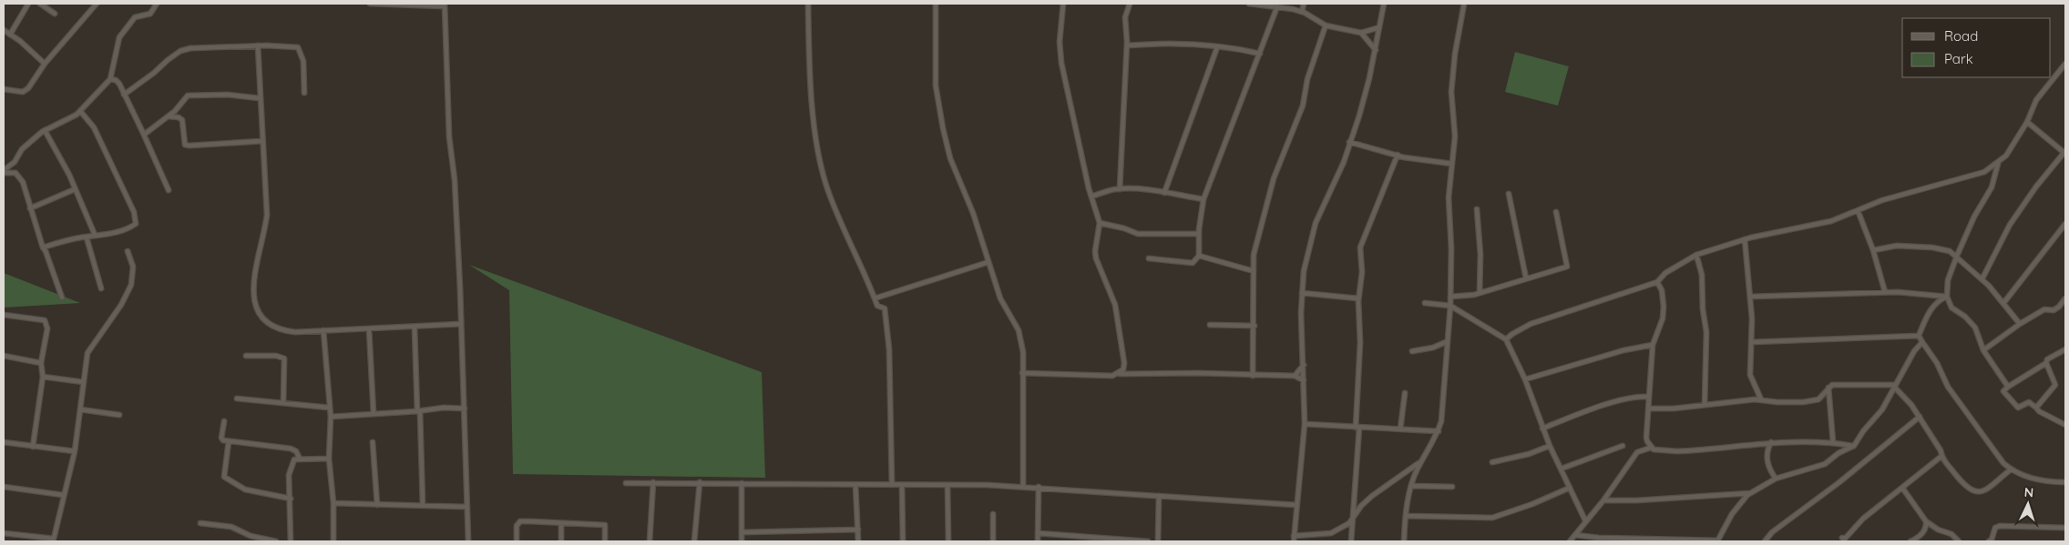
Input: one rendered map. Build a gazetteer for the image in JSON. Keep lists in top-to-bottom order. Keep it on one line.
{"legend":["Road","Park"],"north":"top"}
